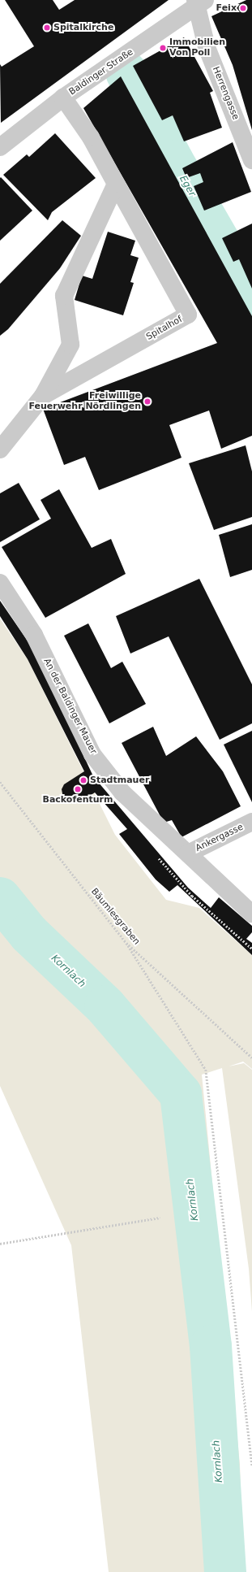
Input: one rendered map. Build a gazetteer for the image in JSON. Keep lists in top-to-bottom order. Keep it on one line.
{"streets":{"street":["Baldinger Straße","Herrengasse","Spitalhof","An der Baldinger Mauer","Ankergasse"],"path":["Bäumlesgraben"]},"crossings":[["Baldinger Straße","Herrengasse"],["Baldinger Straße","Spitalhof"],["An der Baldinger Mauer","Ankergasse"]],"water":["Eger","Kornlach"],"places":["Feix","Spitalkirche","Immobilien Von Poll","Freiwillige Feuerwehr Nördlingen","Stadtmauer","Backofenturm"]}
